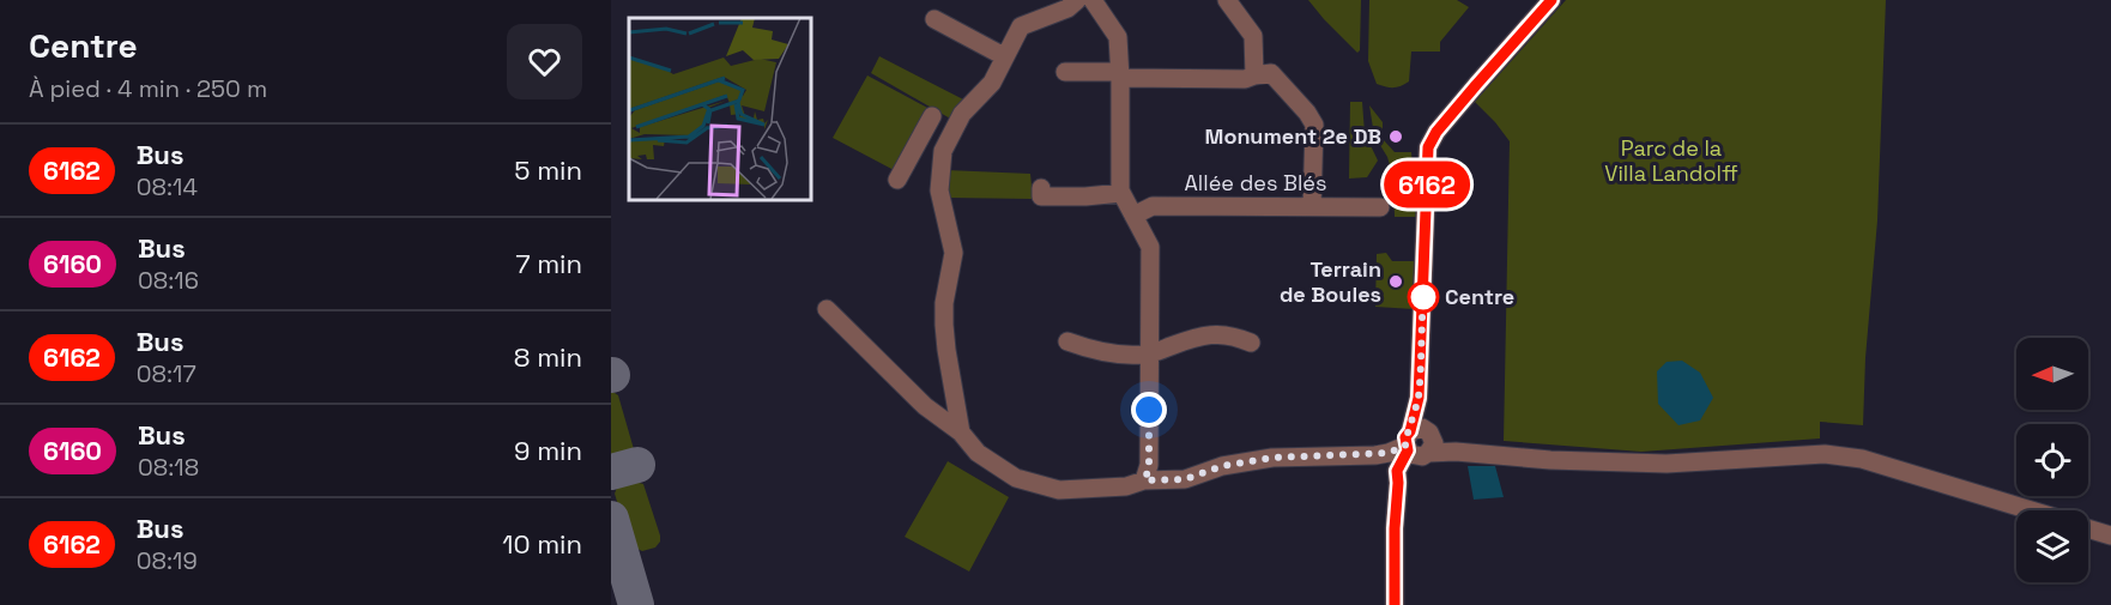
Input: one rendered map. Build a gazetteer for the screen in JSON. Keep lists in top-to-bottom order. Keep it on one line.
{"streets":{"street":["Allée des Blés"]},"parks":["Parc de la Villa Landolff"],"places":["Monument 2e DB","Terrain de Boules","Centre"],"lines":["bus line 6162"],"north":"left","page":{"heading":["Centre","À pied · 4 min · 250 m"],"on_map":"6162","list":[{"mark":"6162","name":"Bus","note":"08:14","value":"5 min"},{"mark":"6160","name":"Bus","note":"08:16","value":"7 min"},{"mark":"6162","name":"Bus","note":"08:17","value":"8 min"},{"mark":"6160","name":"Bus","note":"08:18","value":"9 min"},{"mark":"6162","name":"Bus","note":"08:19","value":"10 min"}]}}
